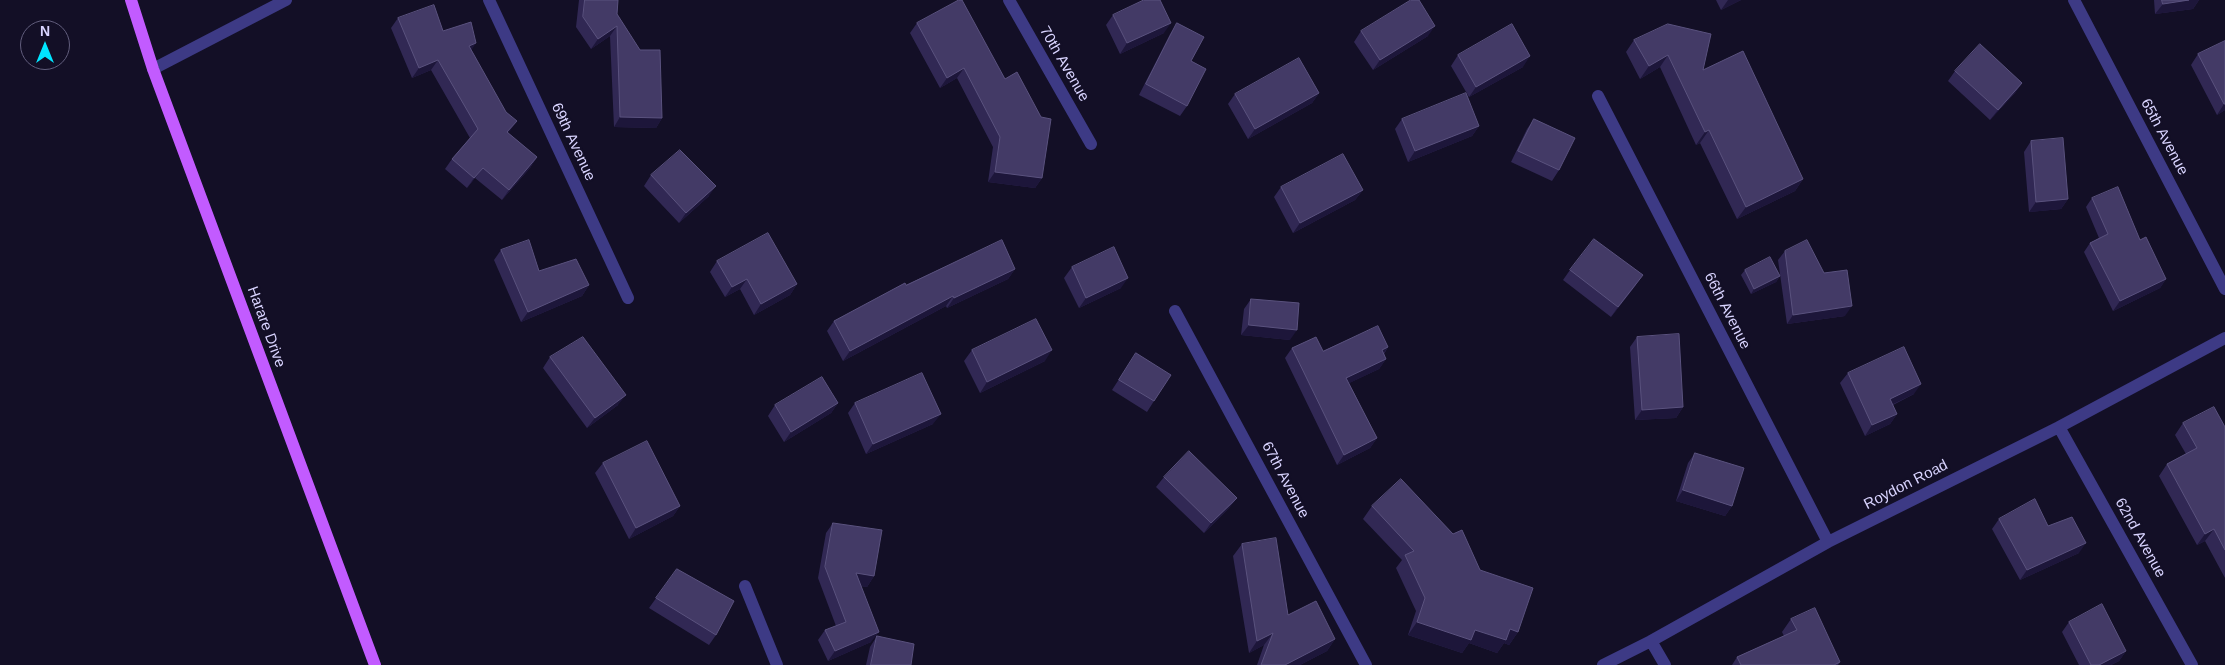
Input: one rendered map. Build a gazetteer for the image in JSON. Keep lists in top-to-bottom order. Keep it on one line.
{"streets":{"main road":["Harare Drive"],"street":["70th Avenue","65th Avenue","69th Avenue","66th Avenue","67th Avenue","Roydon Road","62nd Avenue"]},"crossings":[["66th Avenue","Roydon Road"],["Roydon Road","62nd Avenue"]],"north":"top"}
